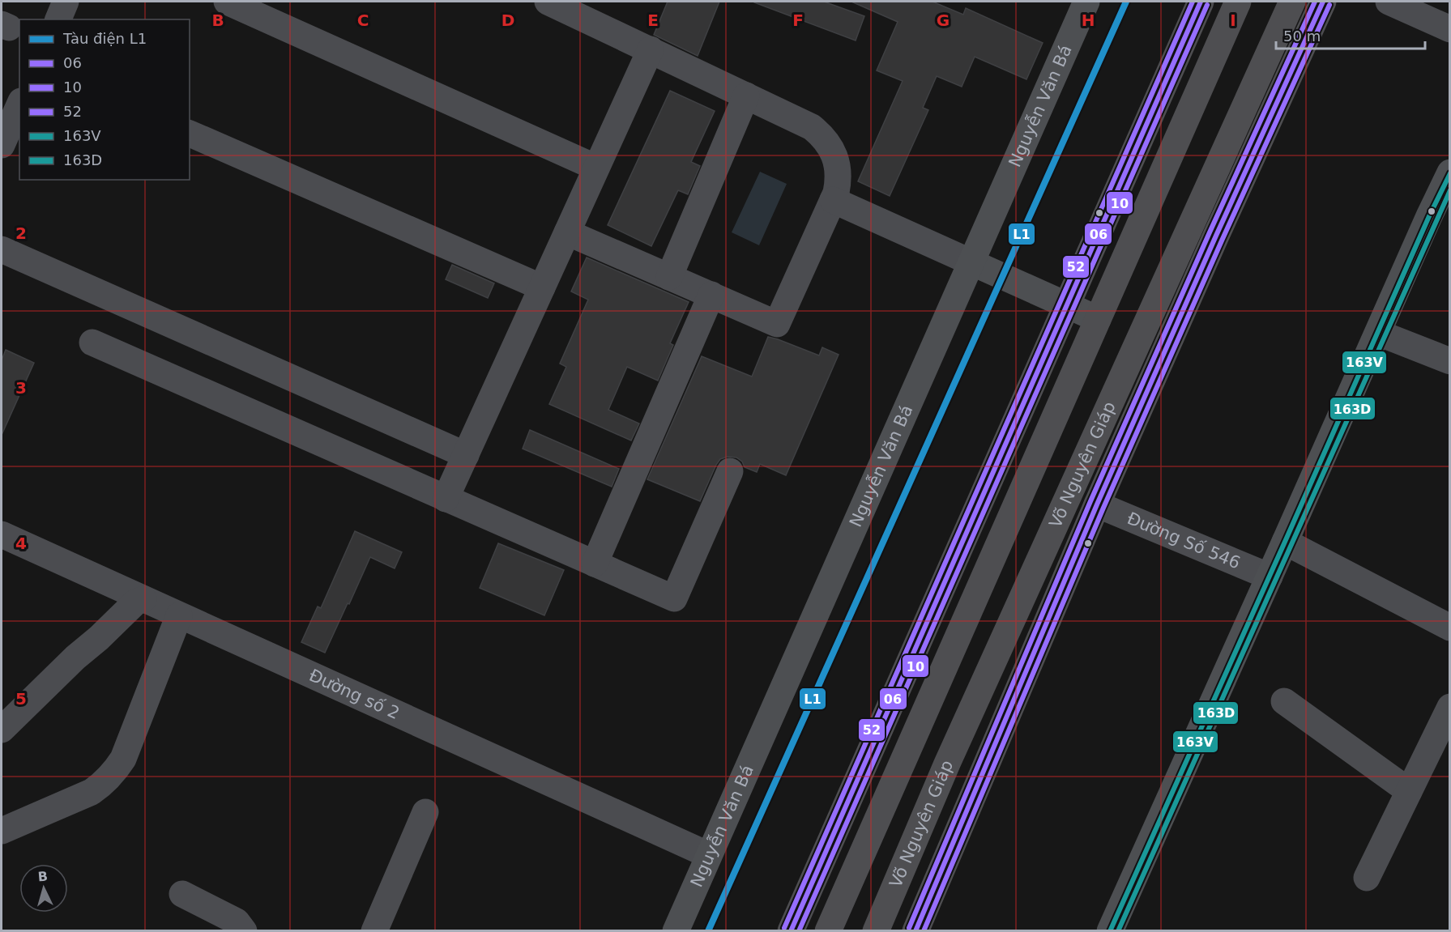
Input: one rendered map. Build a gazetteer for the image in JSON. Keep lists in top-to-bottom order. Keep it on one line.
{"streets":{"highway":["Võ Nguyên Giáp"],"main road":["Nguyễn Văn Bá"],"street":["Đường Số 546","Đường số 2"]},"crossings":[["Nguyễn Văn Bá","Đường số 2"],["Võ Nguyên Giáp","Đường Số 546"]],"lines":["metro line L1","transit line 06","transit line 52","transit line 10","transit line 163V","transit line 163D"],"legend":["Tàu điện L1","06","10","52","163V","163D"],"scale_bar":"50 m","north":"top","grid":{"columns":["B","C","D","E","F","G","H","I"],"rows":["2","3","4","5"]}}
